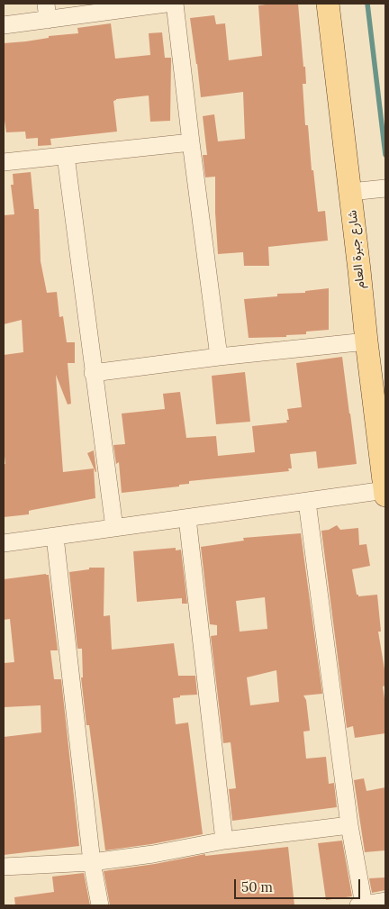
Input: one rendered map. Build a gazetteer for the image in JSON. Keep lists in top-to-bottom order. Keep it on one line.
{"streets":{"main road":["شارع جبرة العام"]},"scale_bar":"50 m"}
